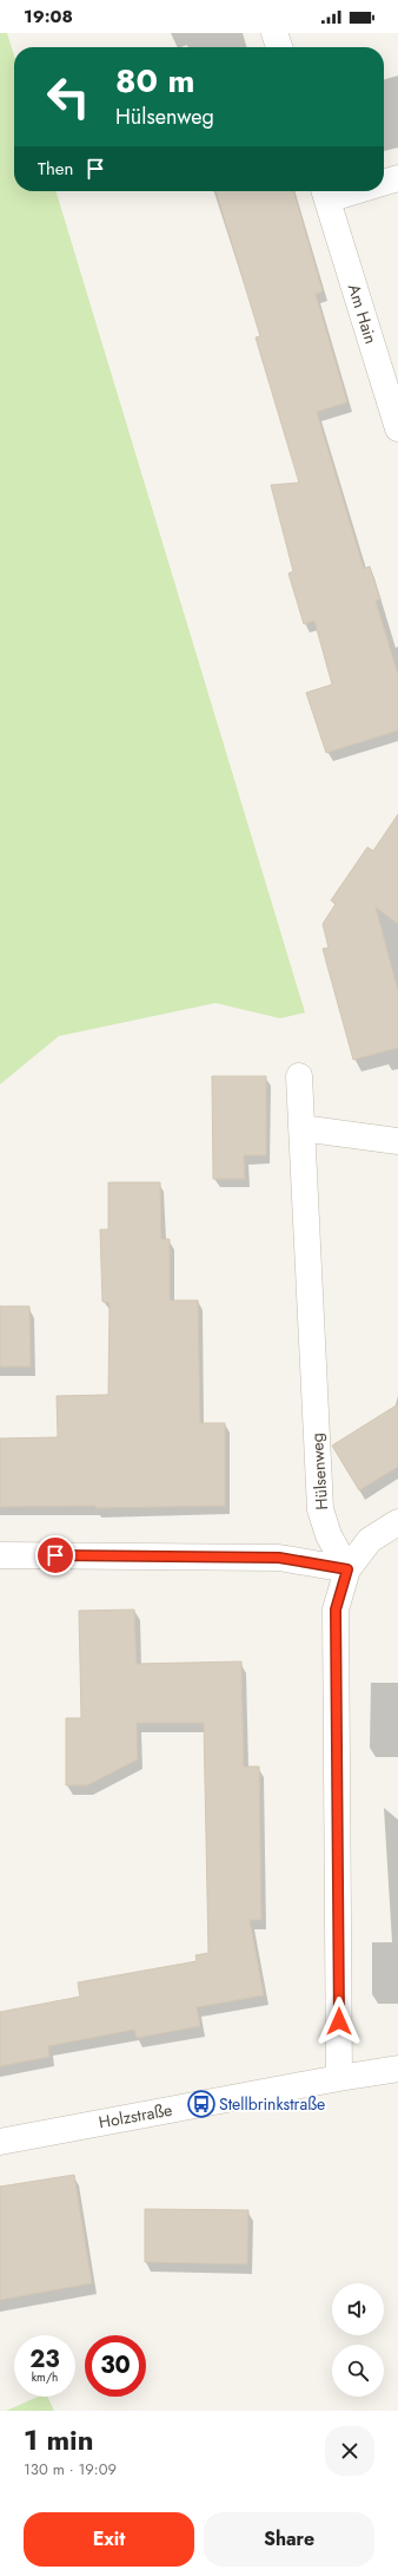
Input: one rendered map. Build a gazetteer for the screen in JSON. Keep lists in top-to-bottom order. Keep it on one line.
{"streets":{"street":["Am Hain","Hülsenweg","Holzstraße"]},"places":{"bus stop":["Stellbrinkstraße"]},"page":{"status":"19:08","turn":["80 m","Hülsenweg"],"then":"Then","speed":"23 km/h","limit":"30","heading":["1 min","130 m · 19:09"],"buttons":["Exit","Share"]}}
